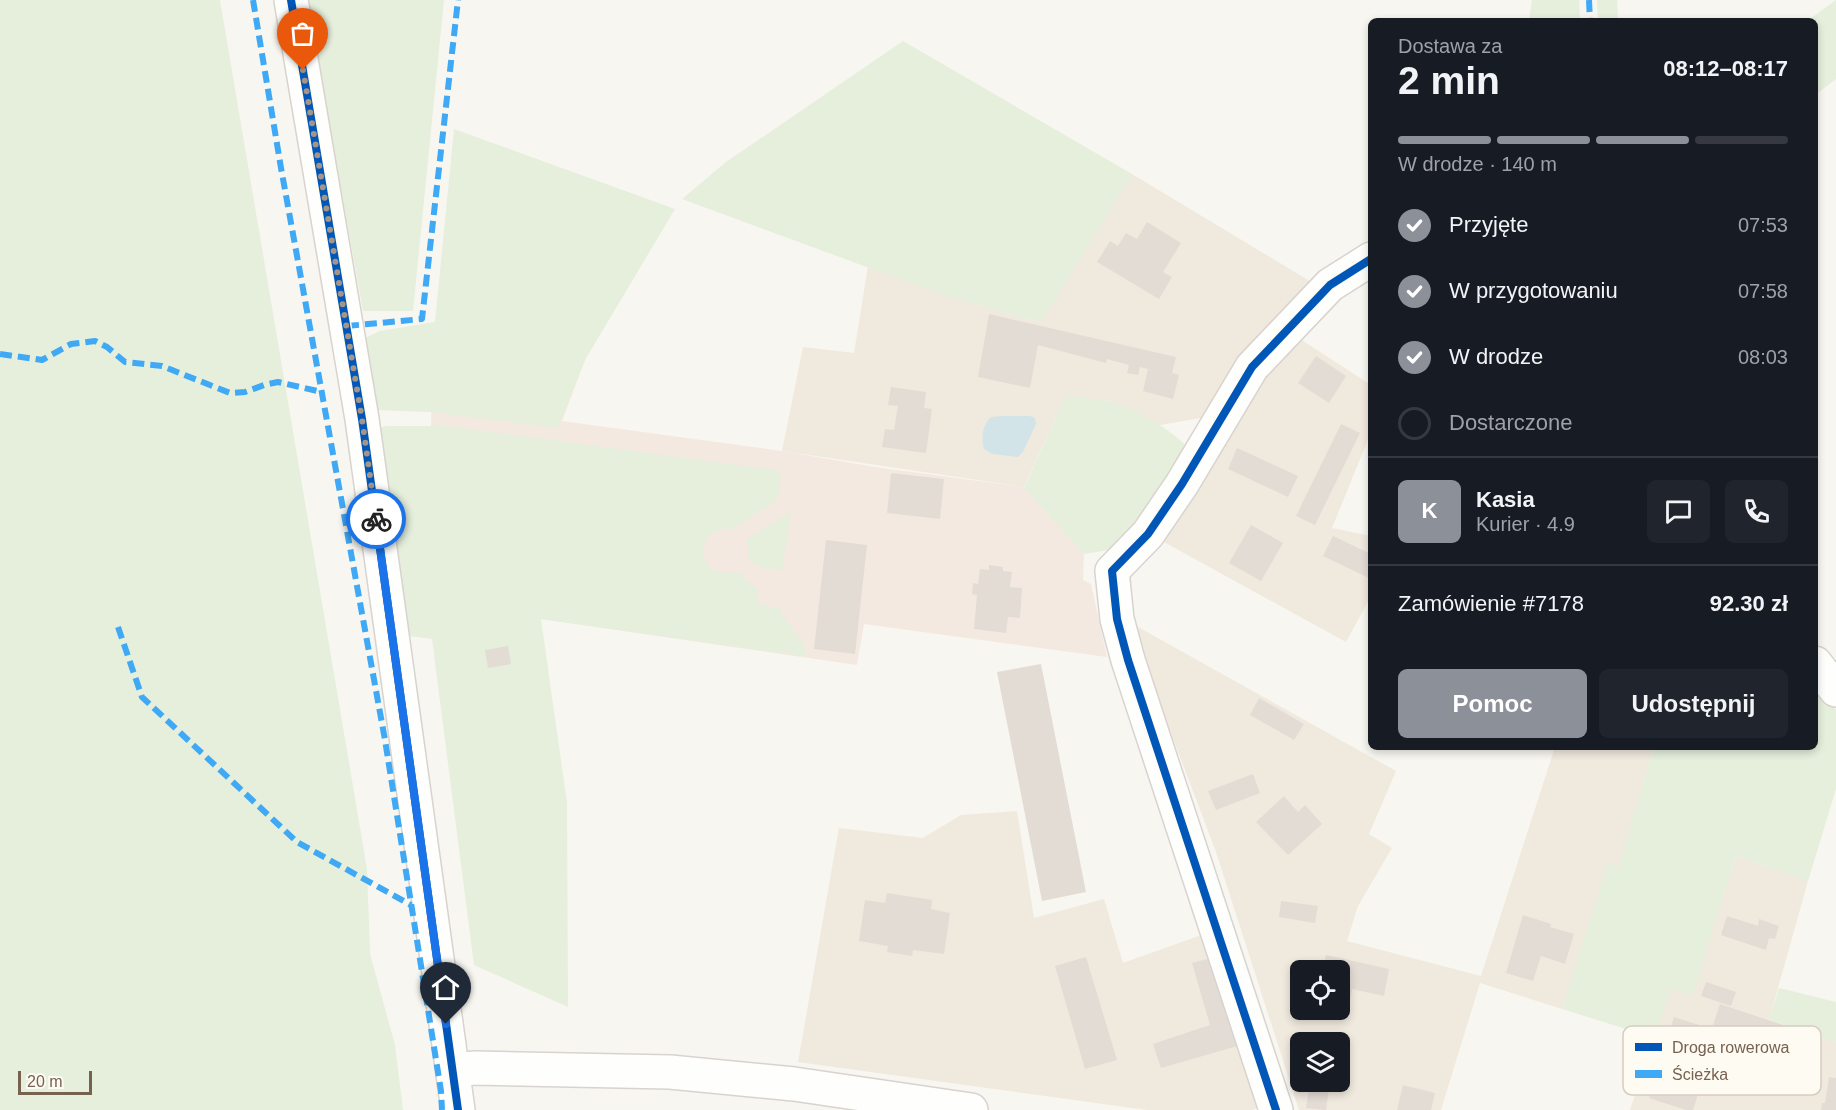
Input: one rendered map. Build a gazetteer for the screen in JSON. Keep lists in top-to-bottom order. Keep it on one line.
{"legend":["Droga rowerowa","Ścieżka"],"scale_bar":"20 m","page":{"heading":["2 min","Dostawa za","08:12–08:17"],"panel":["Kasia","Kurier · 4.9","Zamówienie #7178","92.30 zł"],"bar":"W drodze · 140 m","list":[["Przyjęte","07:53"],["W przygotowaniu","07:58"],["W drodze","08:03"],"Dostarczone"],"round":"K","buttons":["Pomoc","Udostępnij"],"scale":"20 m"}}
